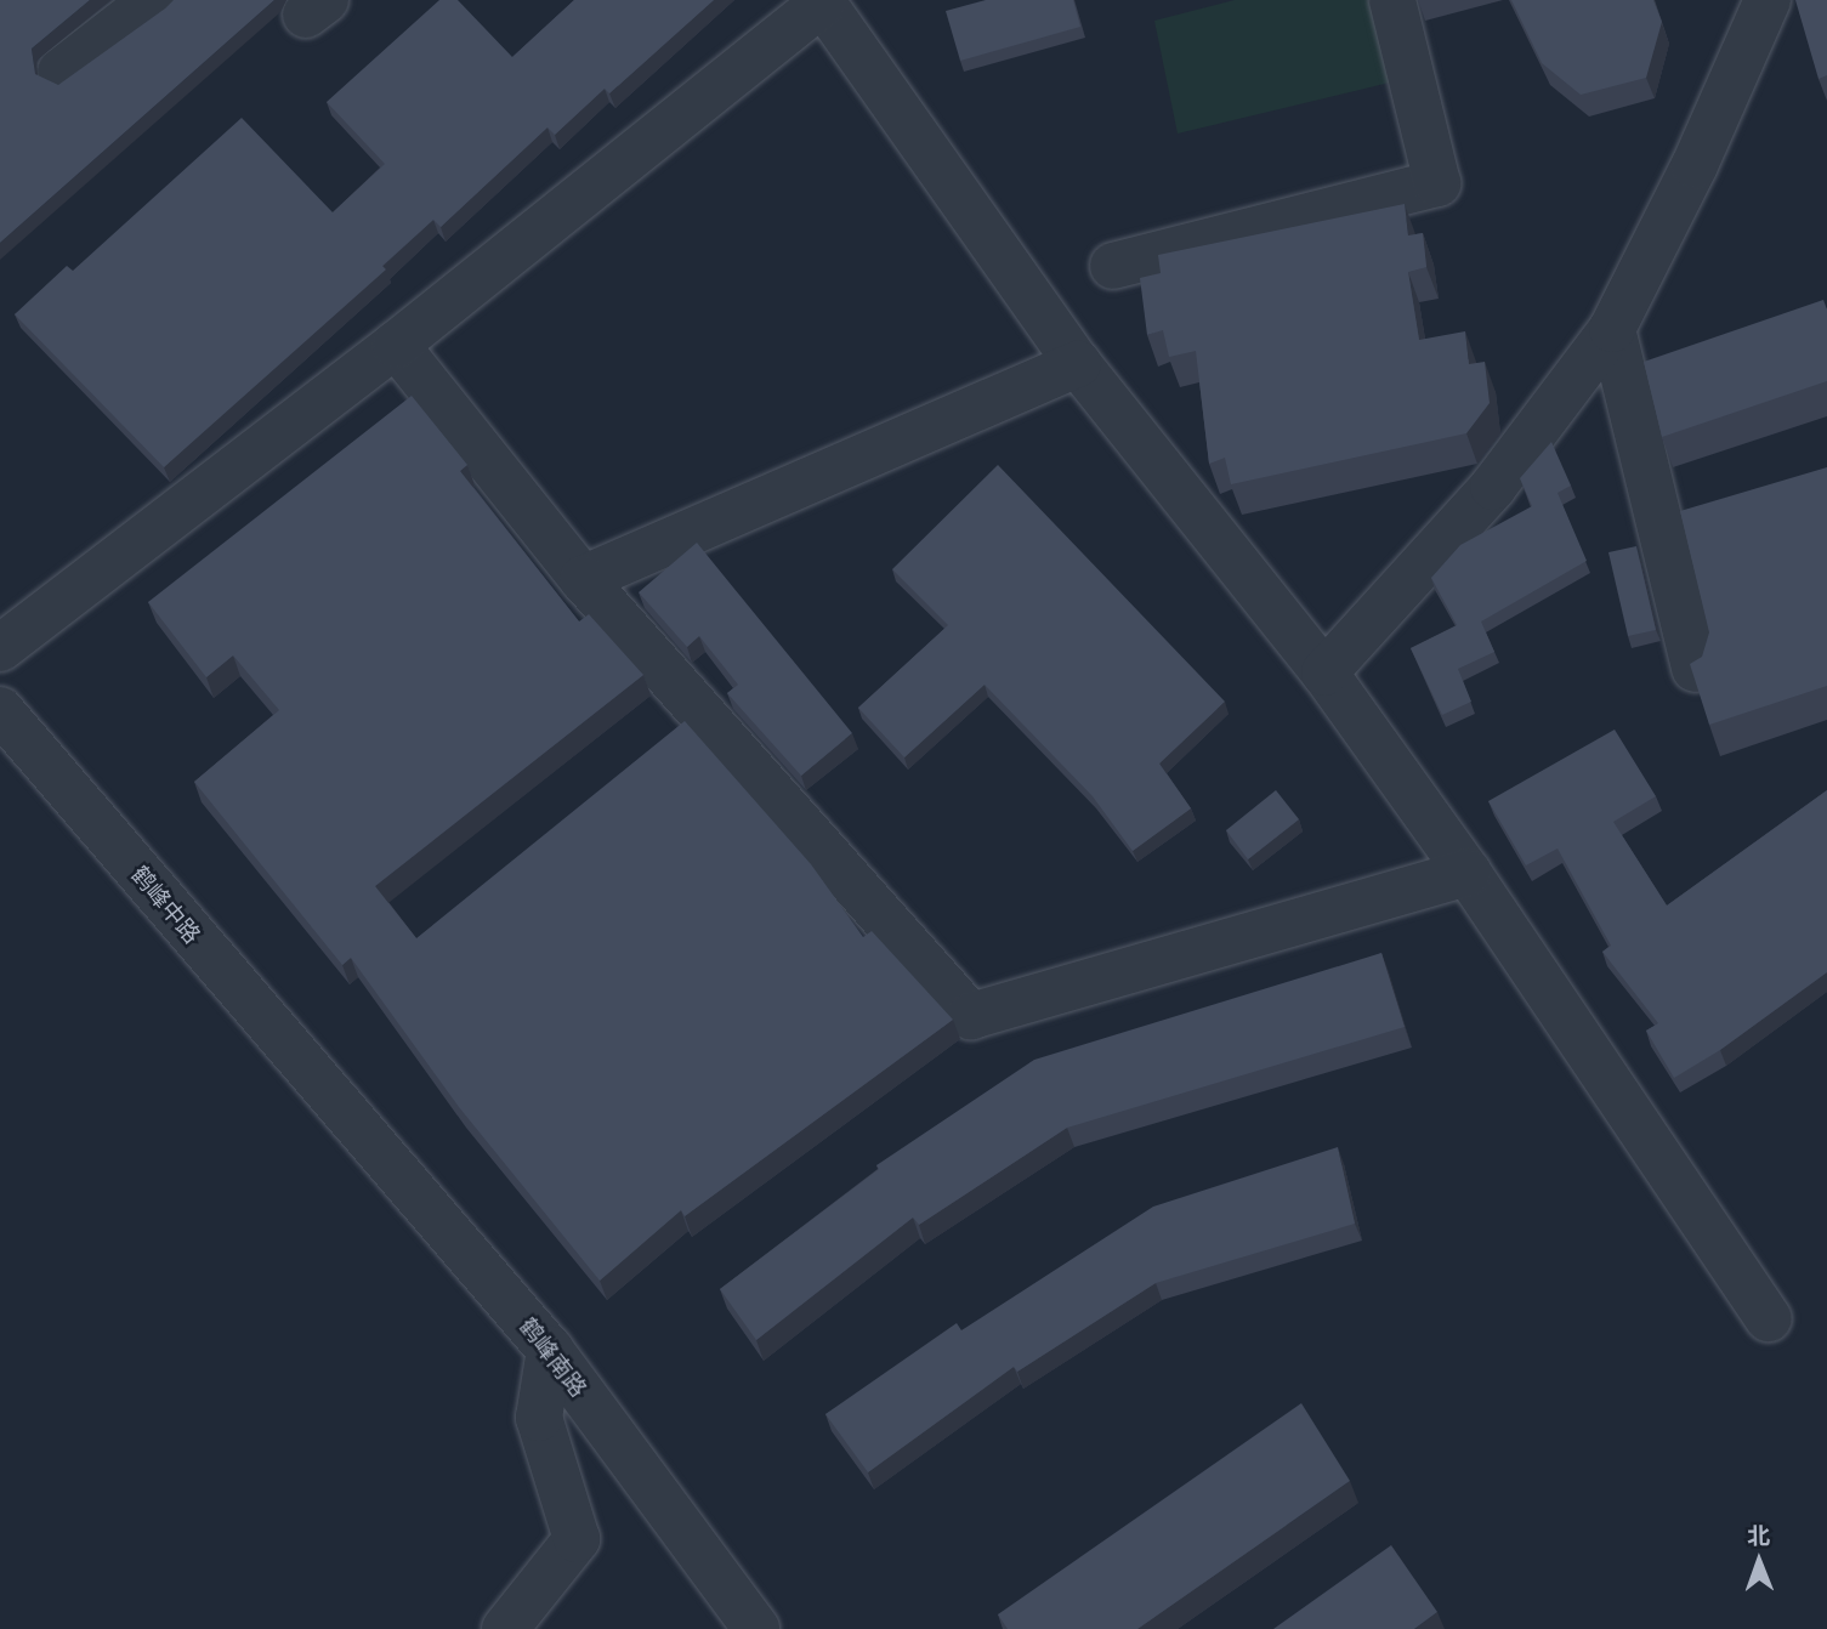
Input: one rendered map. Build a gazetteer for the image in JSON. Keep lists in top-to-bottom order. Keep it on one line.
{"streets":{"street":["鹤峰中路","鹤峰南路"]},"crossings":[["鹤峰中路","鹤峰南路"]],"north":"top"}
